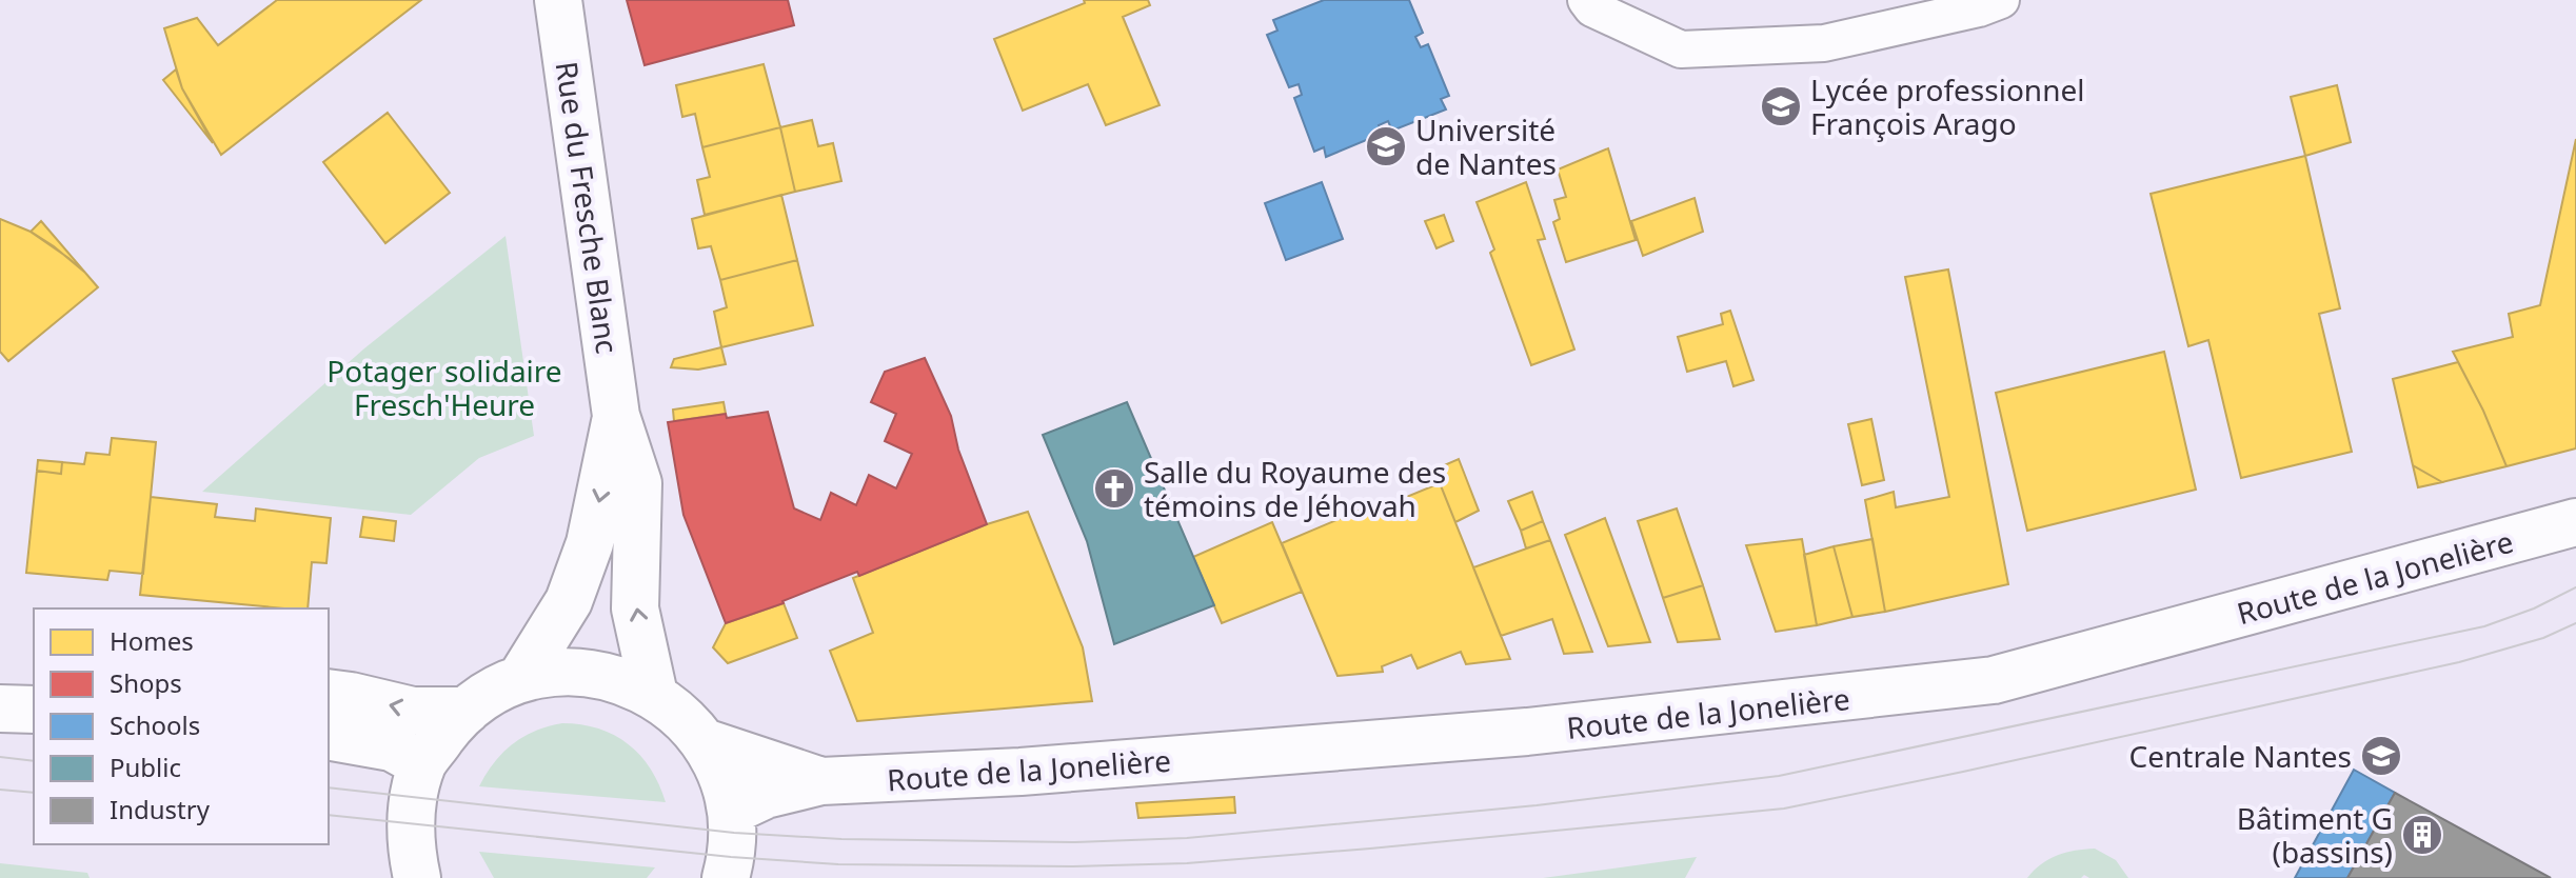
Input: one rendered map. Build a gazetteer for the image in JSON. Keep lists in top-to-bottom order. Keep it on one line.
{"streets":{"street":["Rue du Fresche Blanc","Route de la Jonelière"]},"parks":["Potager solidaire Fresch'Heure"],"places":{"school or university":["Lycée professionnel François Arago","Université de Nantes","Centrale Nantes"],"church":["Salle du Royaume des témoins de Jéhovah"],"building":["Bâtiment G (bassins)"]},"legend":["Homes","Shops","Schools","Public","Industry"]}
